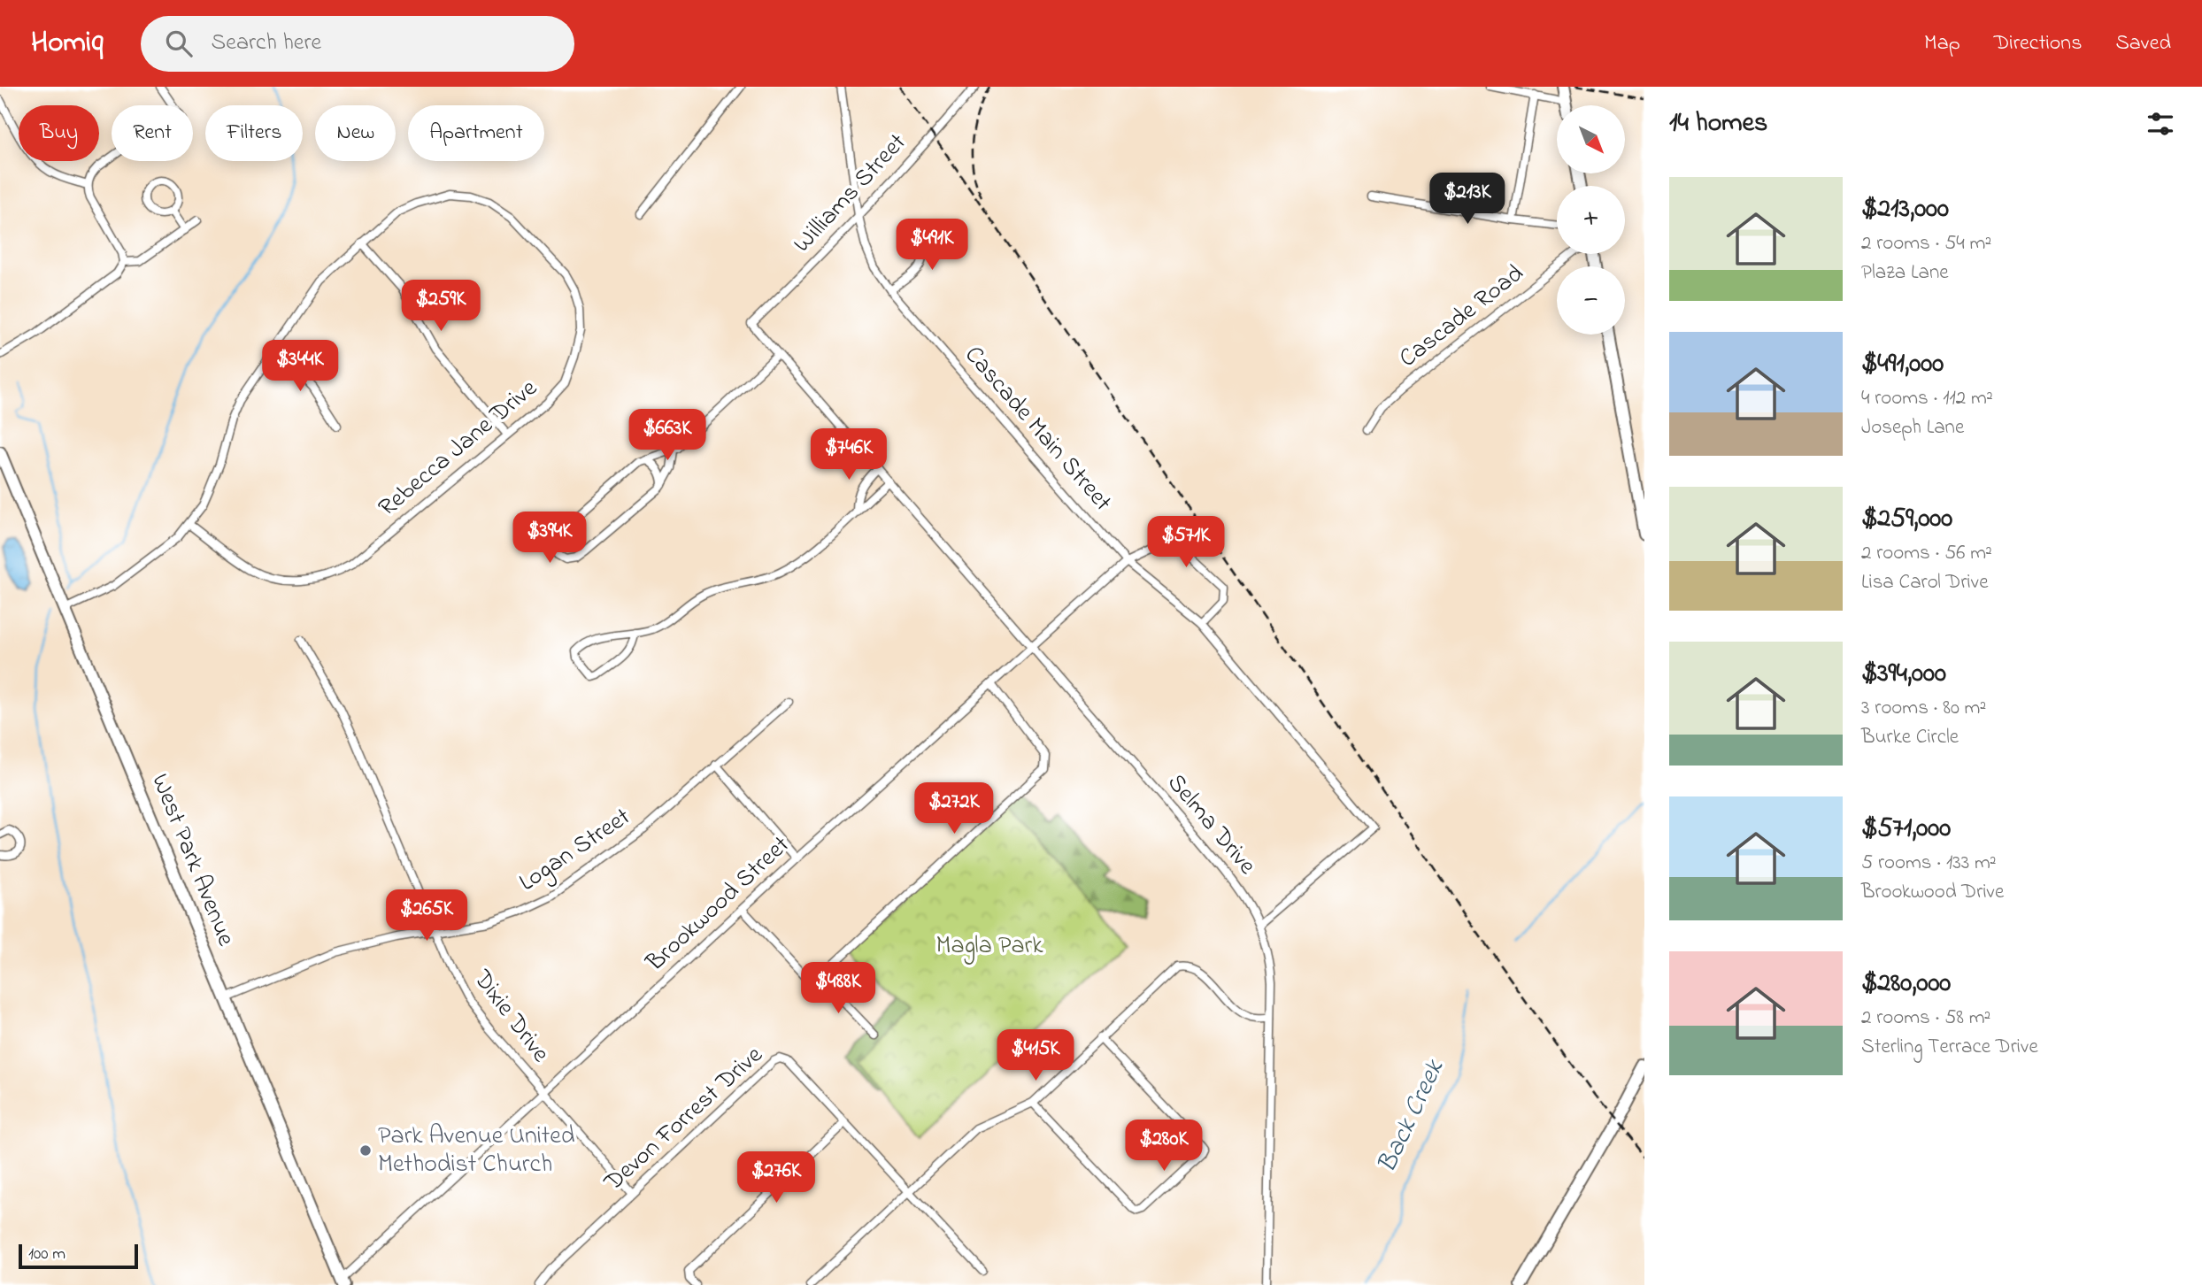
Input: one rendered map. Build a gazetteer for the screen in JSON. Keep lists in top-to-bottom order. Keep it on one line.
{"streets":{"main road":["West Park Avenue"],"street":["Williams Street","Cascade Road","Cascade Main Street","Rebecca Jane Drive","Selma Drive","Logan Street","Brookwood Street","Dixie Drive","Devon Forrest Drive"]},"crossings":[["Williams Street","Cascade Main Street"],["Williams Street","Selma Drive"],["Cascade Main Street","Selma Drive"],["Cascade Main Street","Brookwood Street"],["Rebecca Jane Drive","West Park Avenue"],["Selma Drive","Brookwood Street"],["Logan Street","West Park Avenue"],["Logan Street","Dixie Drive"],["West Park Avenue","Brookwood Street"],["Brookwood Street","Dixie Drive"],["Dixie Drive","Devon Forrest Drive"]],"water":["Back Creek"],"parks":["Magla Park"],"places":["Park Avenue United Methodist Church"],"scale_bar":"100 m","north":"bottom right","page":{"header":"Homiq","search":"Search here","nav":["Map","Directions","Saved"],"heading":"14 homes","map_buttons":["+","−"],"chip":["Buy","Rent","Filters","New","Apartment"],"list":[{"name":"$213,000","note":"2 rooms · 54 m² · Plaza Lane"},{"name":"$491,000","note":"4 rooms · 112 m² · Joseph Lane"},{"name":"$259,000","note":"2 rooms · 56 m² · Lisa Carol Drive"},{"name":"$394,000","note":"3 rooms · 80 m² · Burke Circle"},{"name":"$571,000","note":"5 rooms · 133 m² · Brookwood Drive"},{"name":"$280,000","note":"2 rooms · 58 m² · Sterling Terrace Drive"}],"price":["$213K","$491K","$259K","$344K","$663K","$746K","$394K","$571K","$272K","$265K","$488K","$415K","$280K","$276K"],"scale":"100 m"}}
